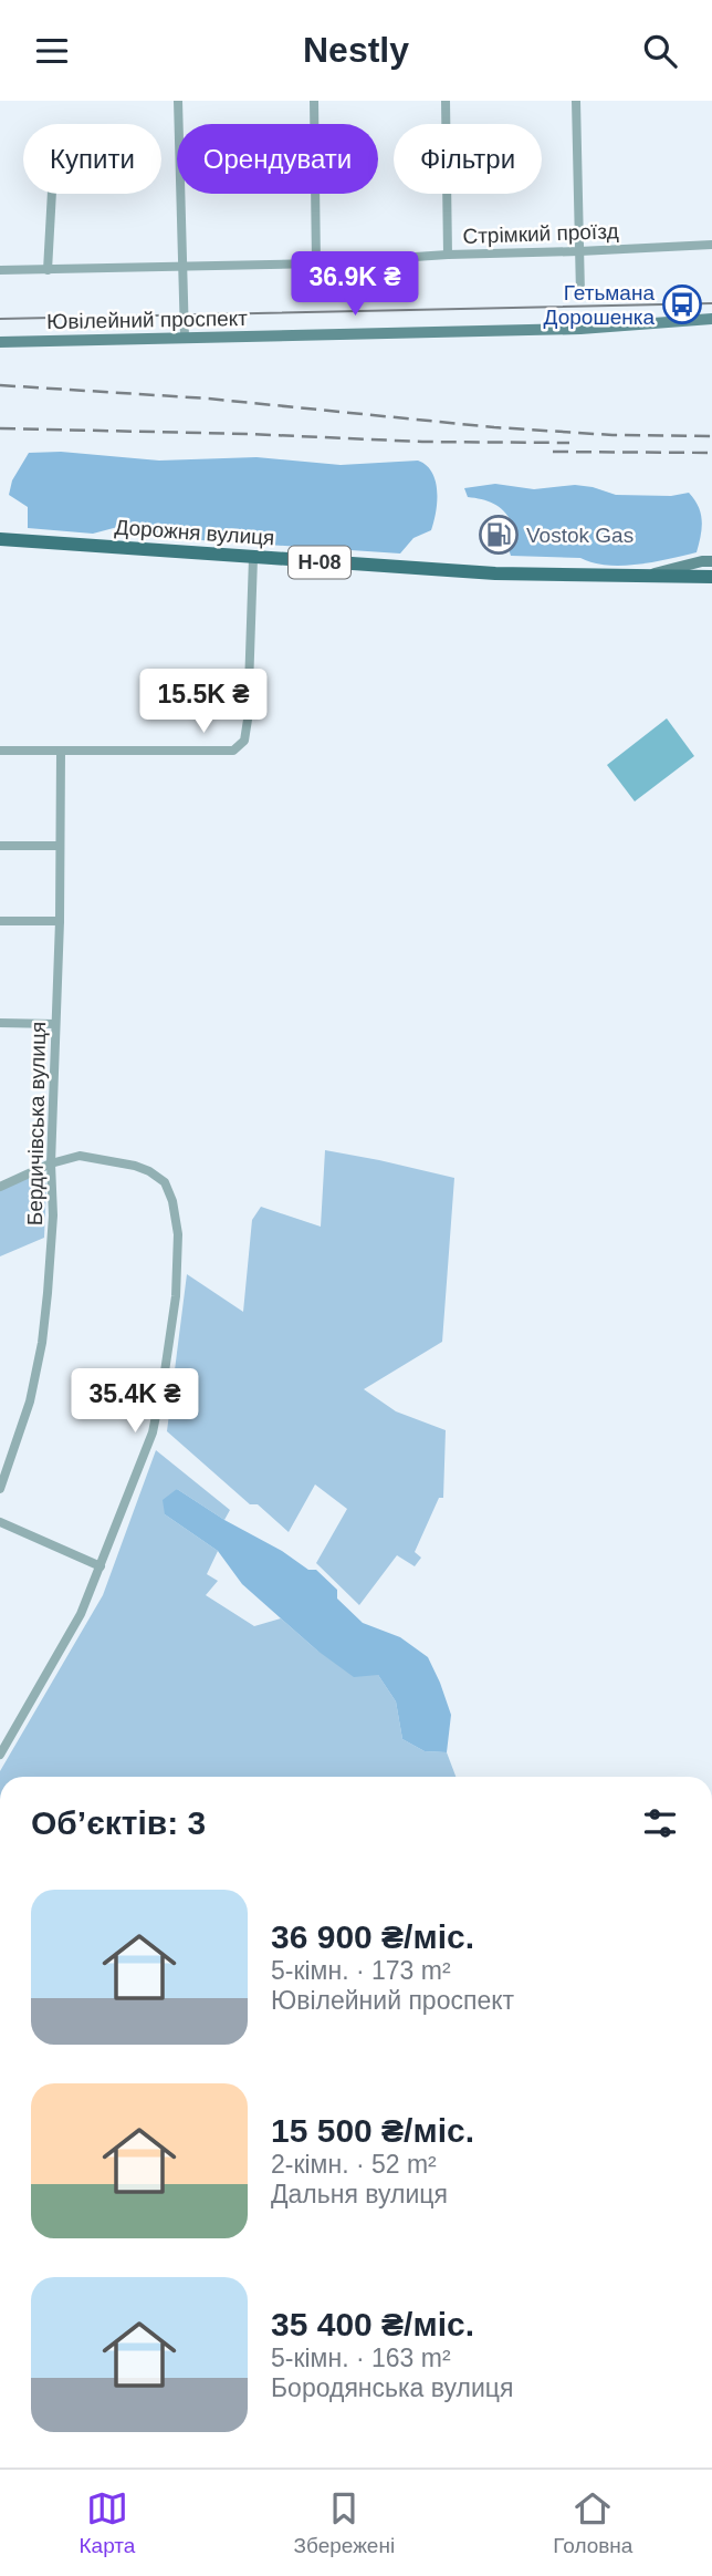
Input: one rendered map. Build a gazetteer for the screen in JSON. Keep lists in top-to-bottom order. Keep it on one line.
{"streets":{"main road":["Ювілейний проспект","Дорожня вулиця","Н-08"],"street":["Стрімкий проїзд","Бердичівська вулиця"]},"places":{"bus stop":["Гетьмана Дорошенка"],"fuel station":["Vostok Gas"]},"page":{"header":"Nestly","chip":["Купити","Орендувати","Фільтри"],"price":["36.9K ₴","15.5K ₴","35.4K ₴"],"heading":"Об’єктів: 3","list":[{"name":"36 900 ₴/міс.","note":"5-кімн. · 173 m² · Ювілейний проспект"},{"name":"15 500 ₴/міс.","note":"2-кімн. · 52 m² · Дальня вулиця"},{"name":"35 400 ₴/міс.","note":"5-кімн. · 163 m² · Бородянська вулиця"}],"tabs":["Карта","Збережені","Головна"]}}
